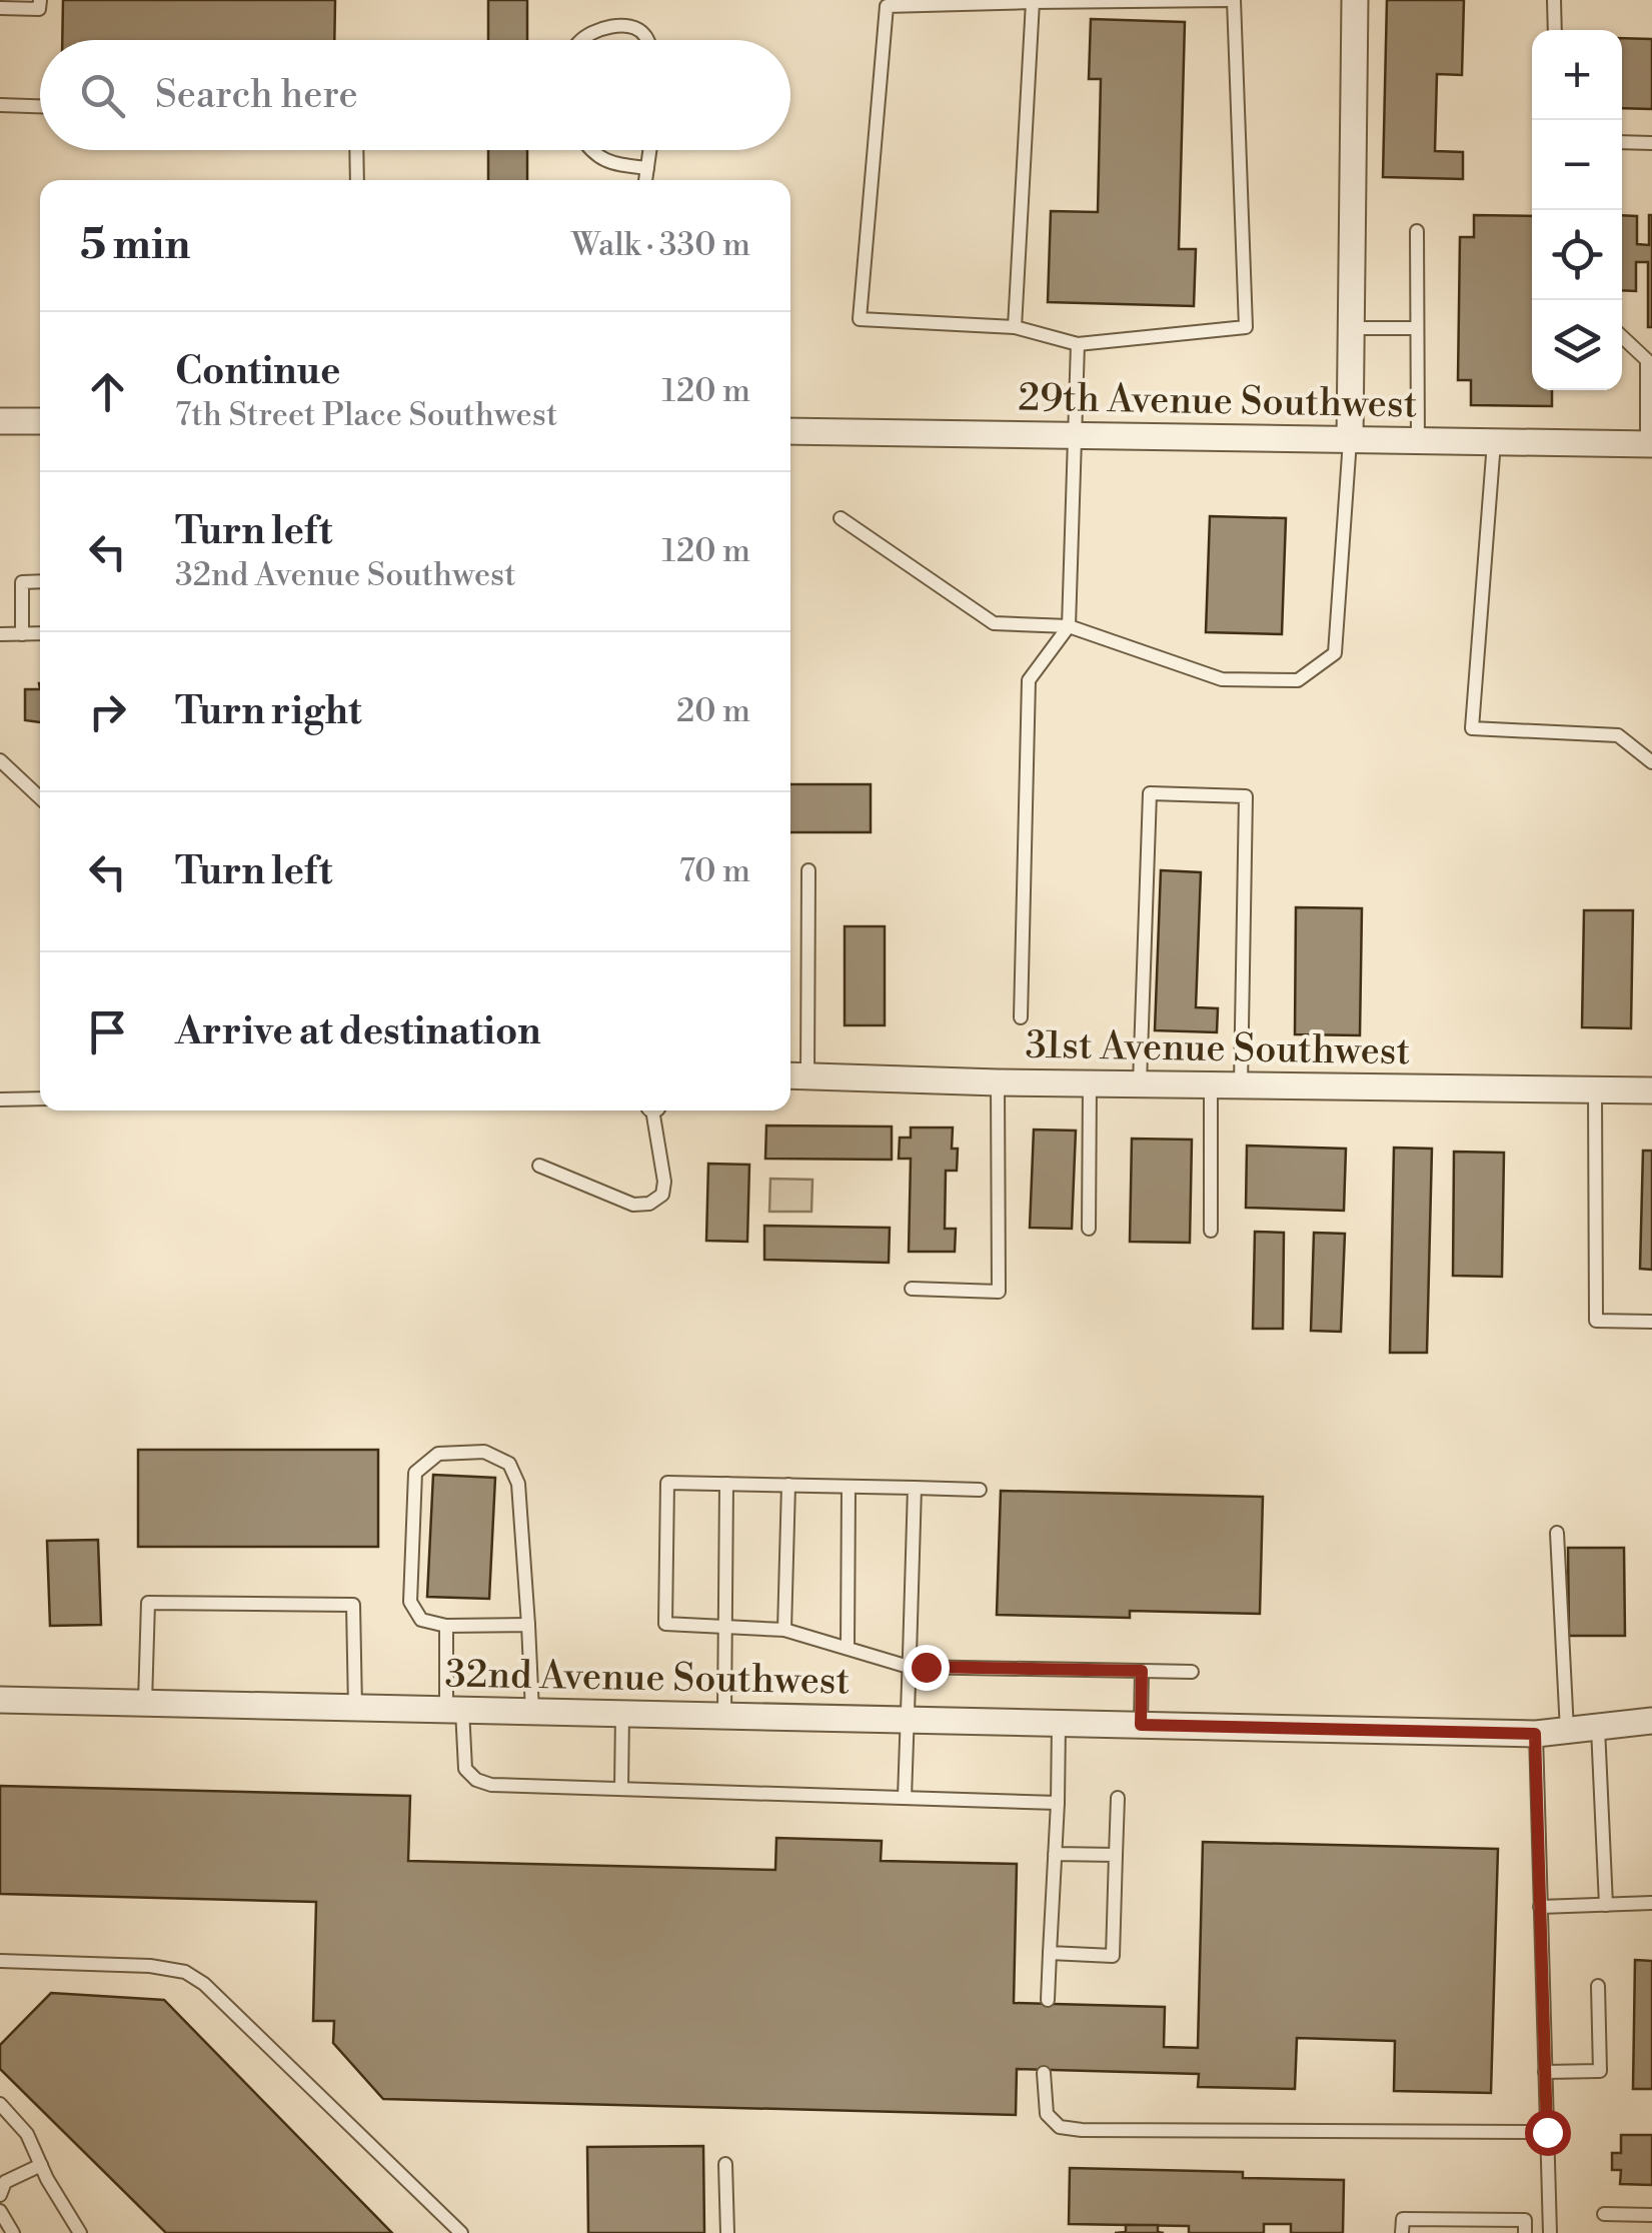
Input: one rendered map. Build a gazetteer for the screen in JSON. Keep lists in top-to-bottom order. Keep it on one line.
{"streets":{"street":["29th Avenue Southwest","31st Avenue Southwest","32nd Avenue Southwest"]},"page":{"map_buttons":["+","−"],"search":"Search here","heading":["5 min","Walk · 330 m"],"list":[["Continue","7th Street Place Southwest","120 m"],["Turn left","32nd Avenue Southwest","120 m"],["Turn right","20 m"],["Turn left","70 m"],"Arrive at destination"]}}
